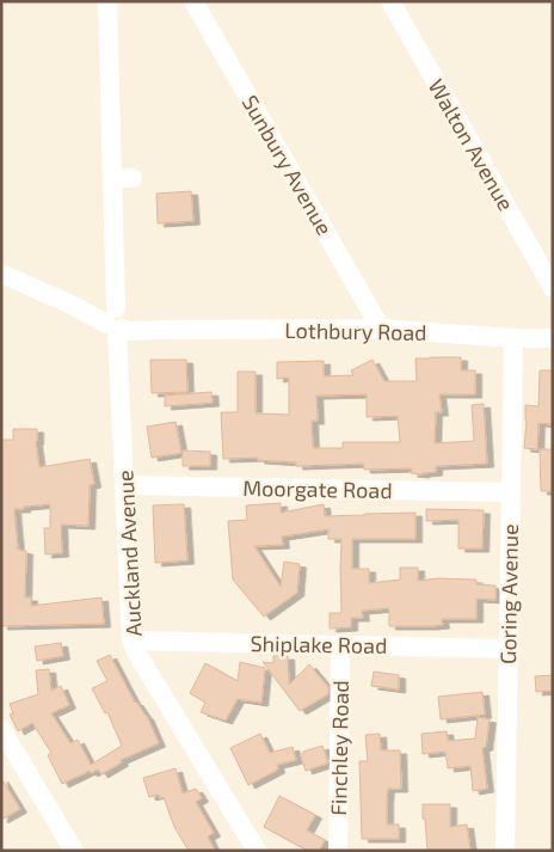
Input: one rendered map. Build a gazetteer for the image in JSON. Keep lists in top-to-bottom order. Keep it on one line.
{"streets":{"street":["Walton Avenue","Sunbury Avenue","Lothbury Road","Moorgate Road","Auckland Avenue","Goring Avenue","Shiplake Road","Finchley Road"]},"crossings":[["Sunbury Avenue","Lothbury Road"],["Lothbury Road","Auckland Avenue"],["Lothbury Road","Goring Avenue"],["Moorgate Road","Auckland Avenue"],["Moorgate Road","Goring Avenue"],["Auckland Avenue","Shiplake Road"],["Goring Avenue","Shiplake Road"],["Shiplake Road","Finchley Road"]]}
